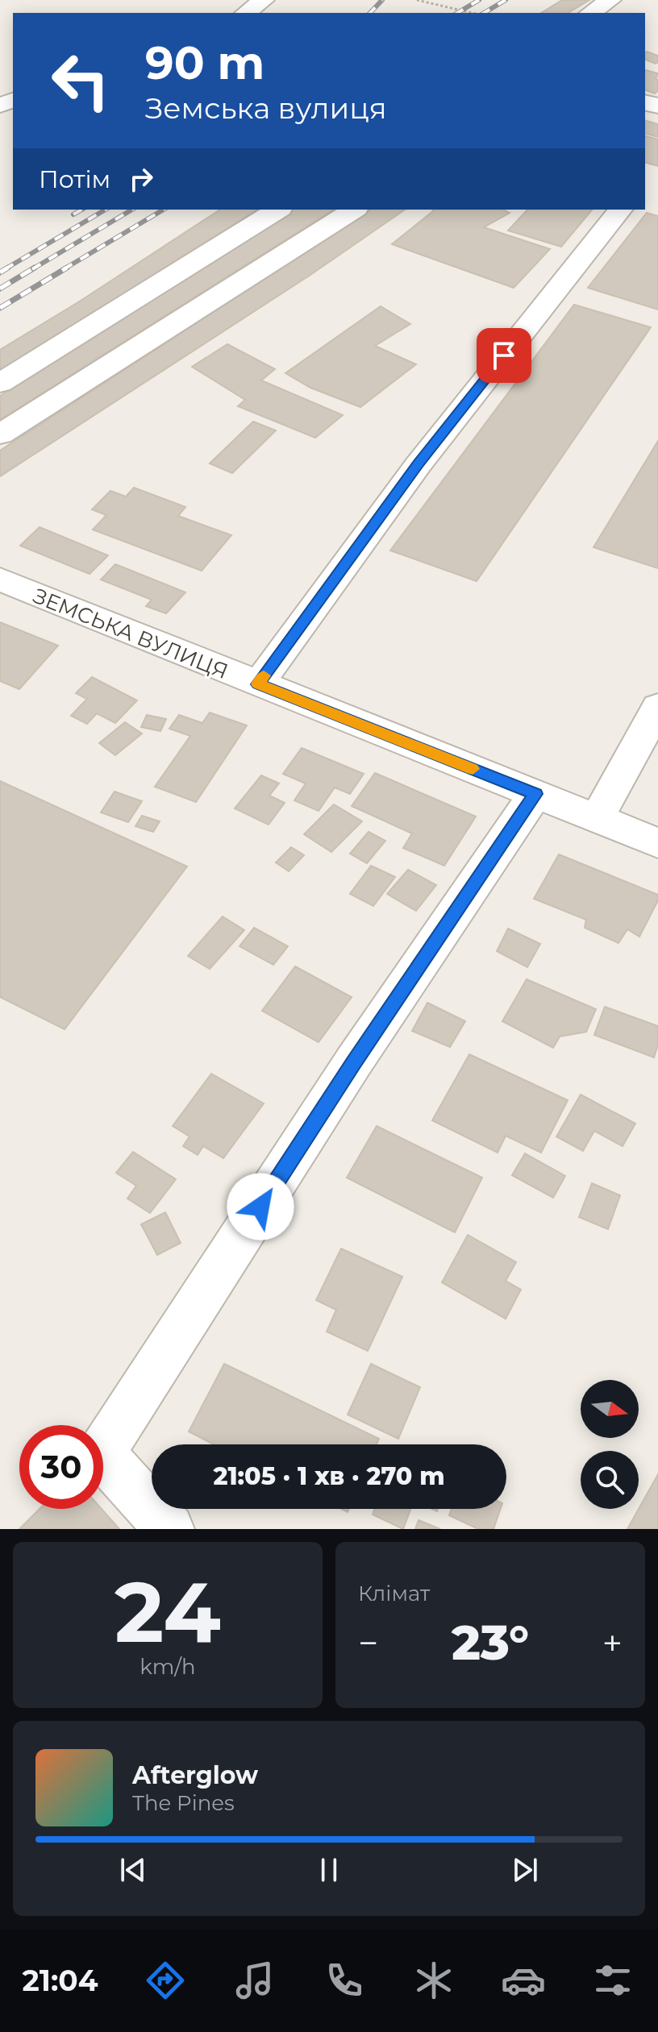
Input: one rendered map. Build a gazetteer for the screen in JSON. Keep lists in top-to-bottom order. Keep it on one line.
{"streets":{"street":["ЗЕМСЬКА ВУЛИЦЯ"]},"north":"right","page":{"turn":["90 m","Земська вулиця"],"then":"Потім","limit":"30","trip":"21:05 · 1 хв · 270 m","tile":[["24","km/h"],"Клімат"],"heat":["−","23°","+"],"song":["Afterglow","The Pines"],"tabs":"21:04"}}
